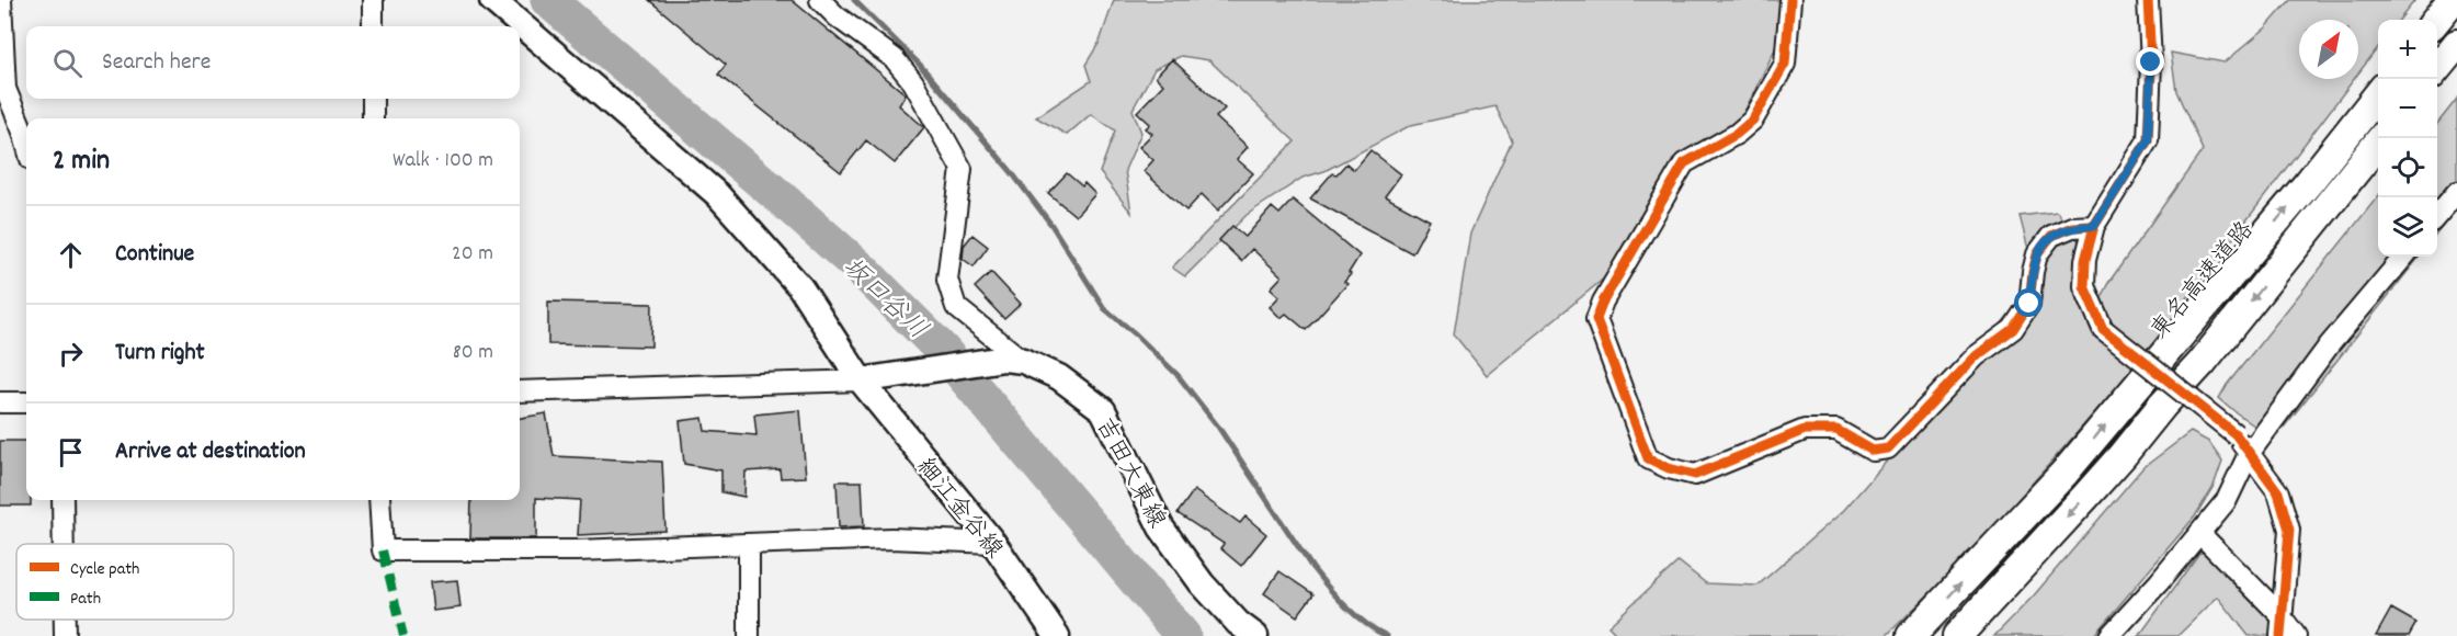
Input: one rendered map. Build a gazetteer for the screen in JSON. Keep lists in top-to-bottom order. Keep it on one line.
{"streets":{"highway":["東名高速道路"],"main road":["吉田大東線","細江金谷線"]},"water":["坂口谷川"],"legend":["Cycle path","Path"],"north":"top right","page":{"map_buttons":["+","−"],"search":"Search here","heading":["2 min","Walk · 100 m"],"list":[["Continue","20 m"],["Turn right","80 m"],"Arrive at destination"]}}
